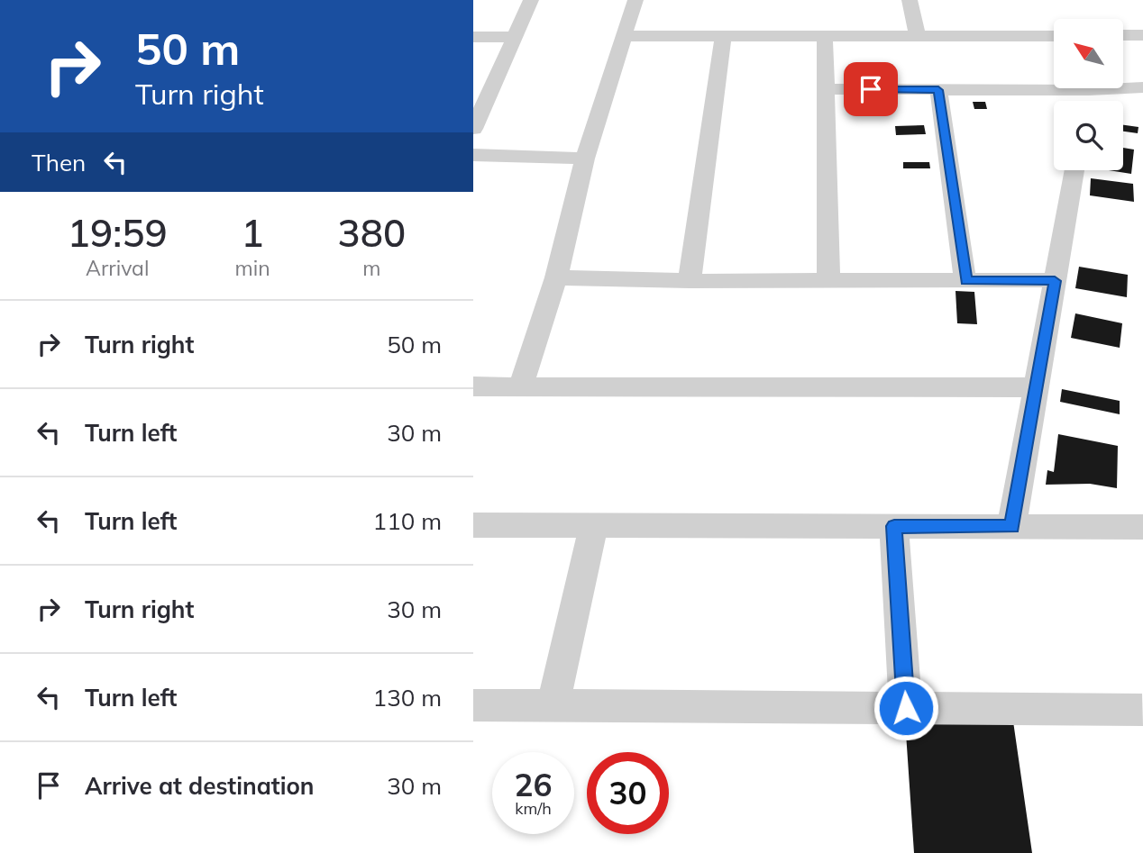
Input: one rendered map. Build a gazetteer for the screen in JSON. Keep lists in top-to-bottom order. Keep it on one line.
{"north":"top left","page":{"turn":["50 m","Turn right"],"then":"Then","eta":["19:59","Arrival","1","min","380","m"],"list":[{"name":"Turn right","value":"50 m"},{"name":"Turn left","value":"30 m"},{"name":"Turn left","value":"110 m"},{"name":"Turn right","value":"30 m"},{"name":"Turn left","value":"130 m"},{"name":"Arrive at destination","value":"30 m"}],"speed":"26 km/h","limit":"30"}}
